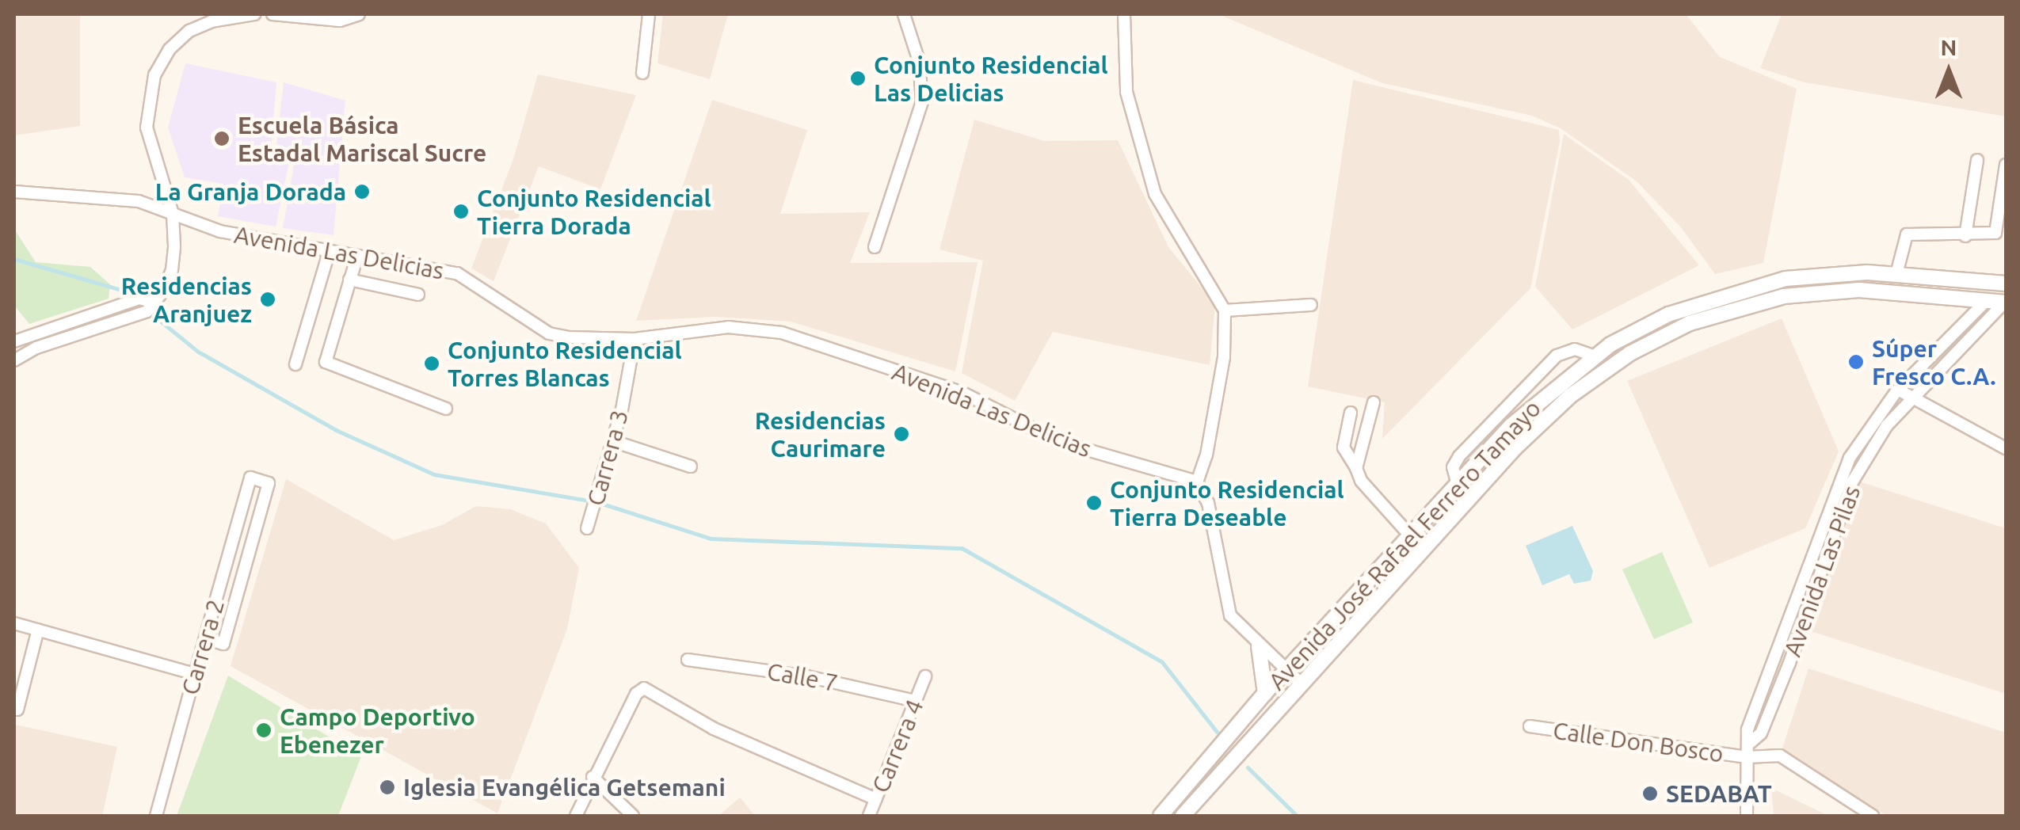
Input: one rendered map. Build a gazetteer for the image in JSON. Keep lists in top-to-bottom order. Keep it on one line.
{"streets":{"street":["Avenida Las Delicias","Carrera 3","Avenida José Rafael Ferrero Tamayo","Avenida Las Pilas","Carrera 2","Calle 7","Calle Don Bosco","Carrera 4"]},"crossings":[["Avenida Las Delicias","Carrera 3"],["Avenida José Rafael Ferrero Tamayo","Avenida Las Pilas"],["Avenida Las Pilas","Calle Don Bosco"],["Calle 7","Carrera 4"]],"places":["Conjunto Residencial Las Delicias","Escuela Básica Estadal Mariscal Sucre","La Granja Dorada","Conjunto Residencial Tierra Dorada","Residencias Aranjuez","Súper Fresco C.A.","Conjunto Residencial Torres Blancas","Residencias Caurimare","Conjunto Residencial Tierra Deseable","Campo Deportivo Ebenezer","Iglesia Evangélica Getsemani","SEDABAT"],"north":"top"}
